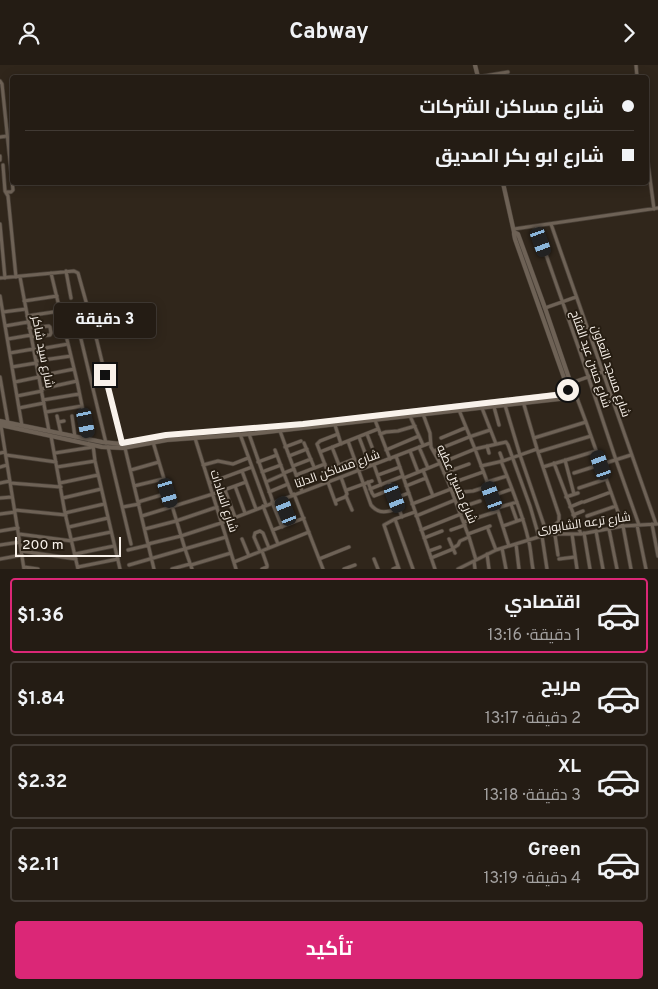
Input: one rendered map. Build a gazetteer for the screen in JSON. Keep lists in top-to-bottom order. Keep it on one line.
{"streets":{"street":["شارع سيد شاكر","شارع حسن عبد الفتاح","شارع مسجد التعاون","شارع مساكن الدلتا","شارع حسين عطيه","شارع السادات","شارع ترعه الشابورى"]},"crossings":[["شارع حسن عبد الفتاح","شارع ترعه الشابورى"],["شارع مسجد التعاون","شارع ترعه الشابورى"],["شارع مساكن الدلتا","شارع حسين عطيه"],["شارع مساكن الدلتا","شارع السادات"],["شارع حسين عطيه","شارع ترعه الشابورى"]],"scale_bar":"200 m","page":{"header":"Cabway","banner":["شارع مساكن الشركات","شارع ابو بكر الصديق"],"bubble":"3 دقيقة","scale":"200 m","list":[{"name":"اقتصادي","note":"1 دقيقة · 13:16","value":"$1.36"},{"name":"مريح","note":"2 دقيقة · 13:17","value":"$1.84"},{"name":"XL","note":"3 دقيقة · 13:18","value":"$2.32"},{"name":"Green","note":"4 دقيقة · 13:19","value":"$2.11"}],"buttons":"تأكيد"}}
